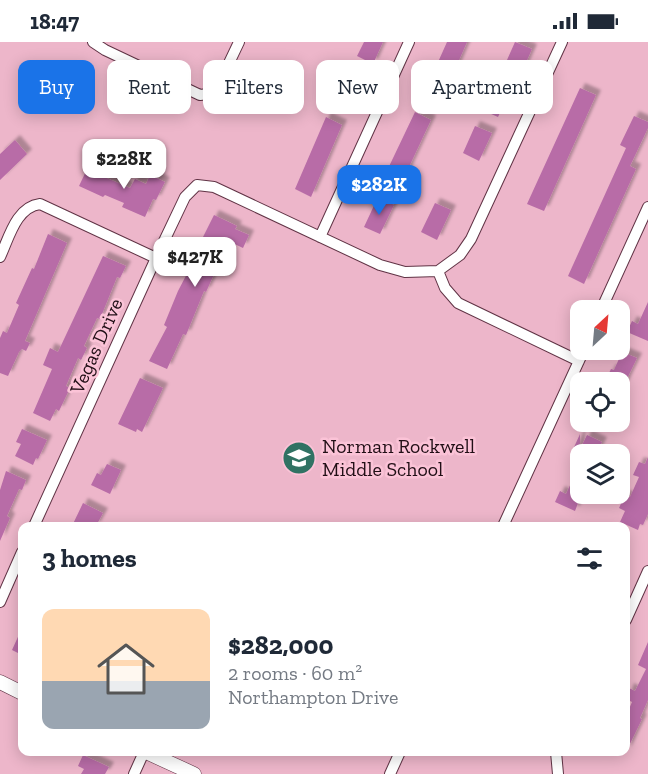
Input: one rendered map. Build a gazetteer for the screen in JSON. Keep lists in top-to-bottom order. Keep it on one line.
{"streets":{"street":["Vegas Drive"]},"places":{"school or university":["Norman Rockwell Middle School"]},"north":"top right","page":{"status":"18:47","chip":["Buy","Rent","Filters","New","Apartment"],"price":["$228K","$282K","$427K"],"heading":"3 homes","list":[{"name":"$282,000","note":"2 rooms · 60 m² · Northampton Drive"}]}}
